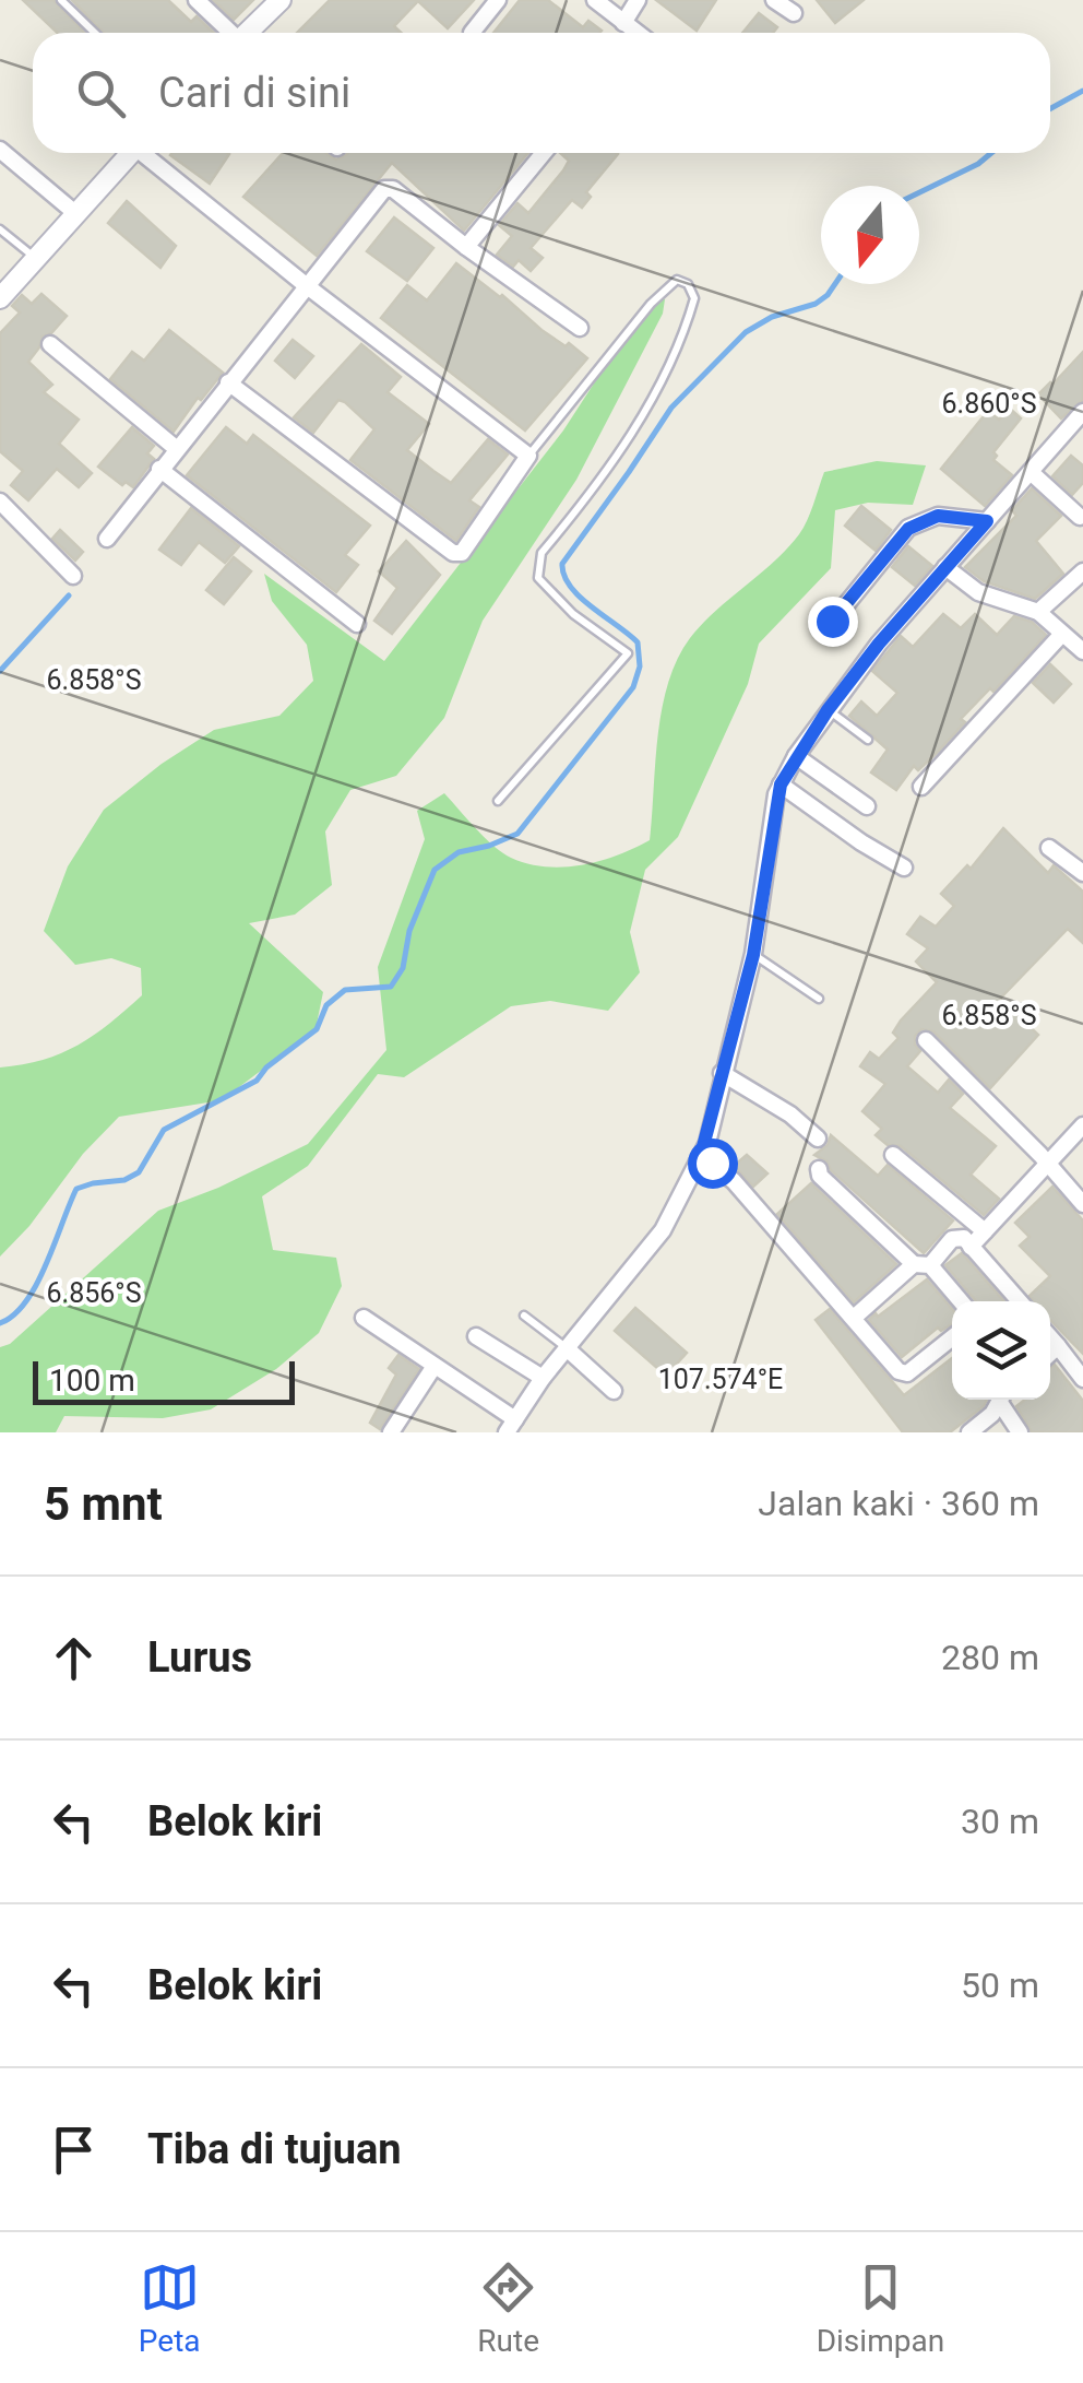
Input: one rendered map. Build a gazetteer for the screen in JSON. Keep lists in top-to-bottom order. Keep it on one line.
{"scale_bar":"100 m","north":"bottom","page":{"search":"Cari di sini","scale":"100 m","heading":["5 mnt","Jalan kaki · 360 m"],"list":[["Lurus","280 m"],["Belok kiri","30 m"],["Belok kiri","50 m"],"Tiba di tujuan"],"nav":["Peta","Rute","Disimpan"]},"coordinates":["6.860°S","6.858°S","6.856°S","107.574°E"]}
